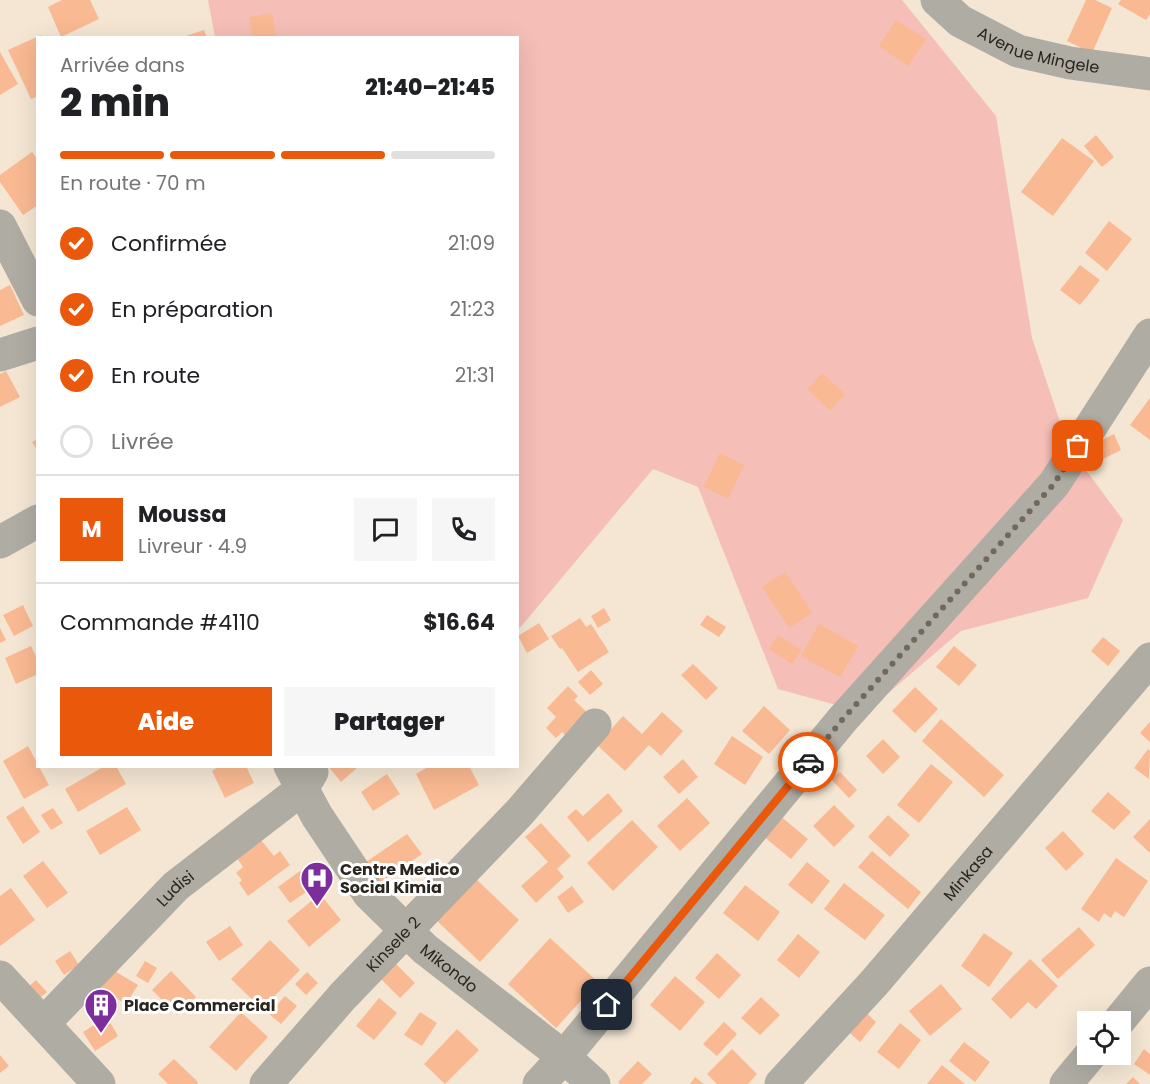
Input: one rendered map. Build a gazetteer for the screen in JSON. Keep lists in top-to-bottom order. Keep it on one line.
{"streets":{"street":["Avenue Mingele","Minkasa","Ludisi","Kinsele 2","Mikondo"]},"crossings":[["Ludisi","Mikondo"],["Kinsele 2","Mikondo"]],"places":{"hospital":["Centre Medico Social Kimia"],"building":["Place Commercial"]},"page":{"heading":["2 min","Arrivée dans","21:40–21:45"],"panel":["Moussa","Livreur · 4.9","Commande #4110","$16.64"],"bar":"En route · 70 m","list":[["Confirmée","21:09"],["En préparation","21:23"],["En route","21:31"],"Livrée"],"round":"M","buttons":["Aide","Partager"]}}
